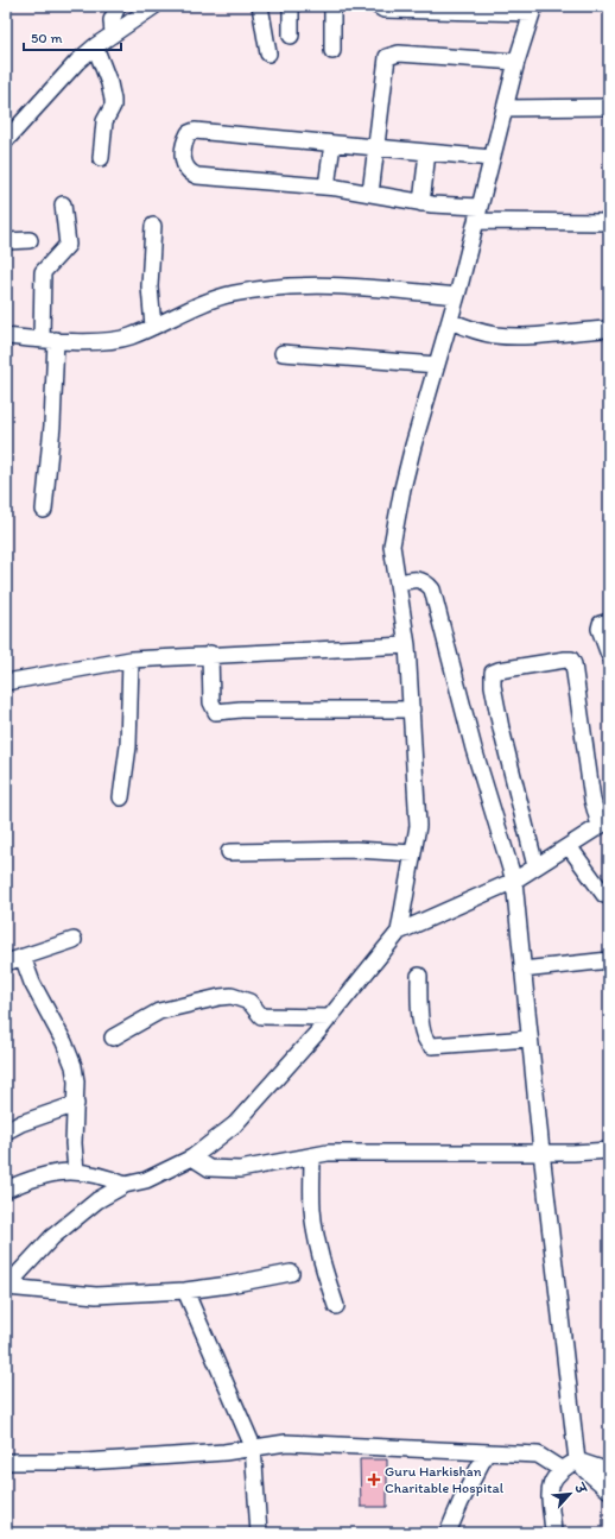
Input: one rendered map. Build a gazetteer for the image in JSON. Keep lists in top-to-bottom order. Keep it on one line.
{"places":{"health":["Guru Harkishan Charitable Hospital"]},"scale_bar":"50 m","north":"top right"}
